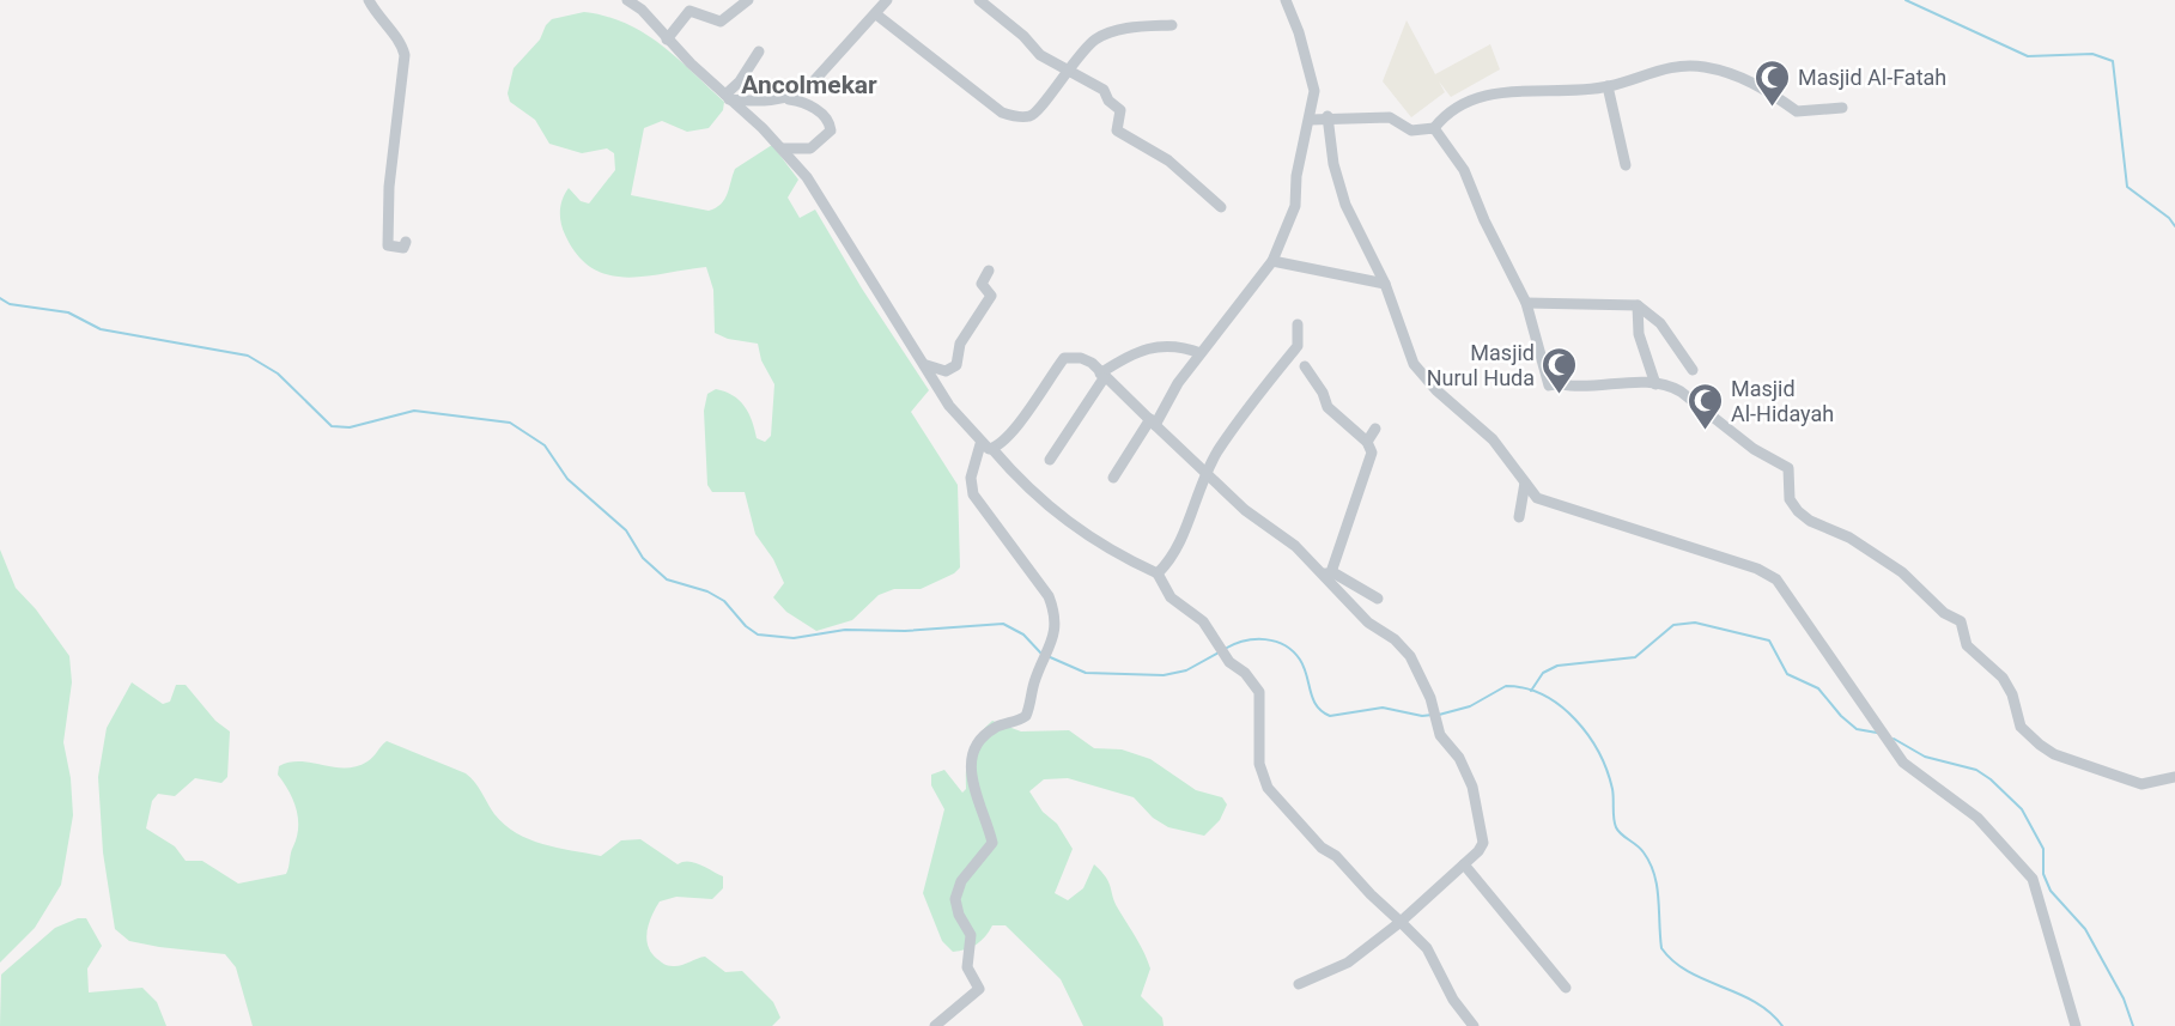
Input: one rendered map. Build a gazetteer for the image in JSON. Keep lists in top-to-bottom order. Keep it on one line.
{"districts":["Ancolmekar"],"places":{"mosque":["Masjid Al-Fatah","Masjid Nurul Huda","Masjid Al-Hidayah"]}}
